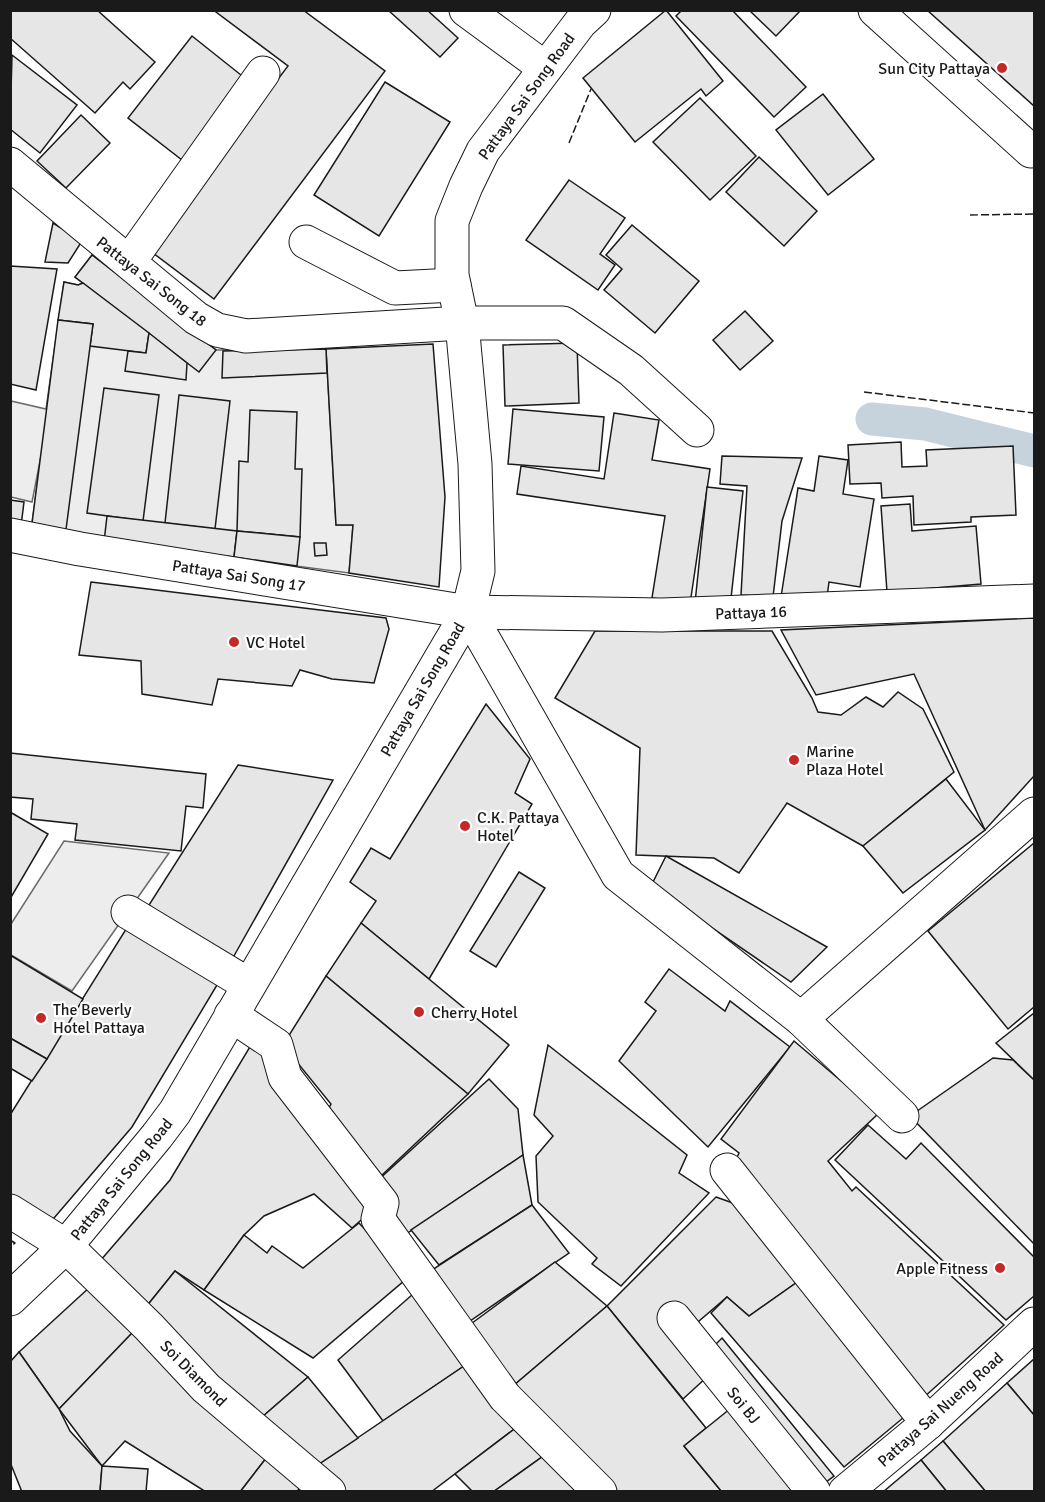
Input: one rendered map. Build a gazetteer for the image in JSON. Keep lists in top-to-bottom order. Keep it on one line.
{"streets":{"street":["Pattaya Sai Song Road","Pattaya Sai Song 18","Pattaya Sai Song 17","Pattaya 16","Soi Diamond","Soi BJ","Pattaya Sai Nueng Road"]},"crossings":[["Pattaya Sai Song Road","Pattaya Sai Song 18"],["Pattaya Sai Song Road","Pattaya Sai Song 17"],["Pattaya Sai Song Road","Pattaya 16"],["Pattaya Sai Song Road","Soi Diamond"],["Pattaya Sai Song 17","Pattaya 16"]],"places":["Sun City Pattaya","VC Hotel","Marine Plaza Hotel","C.K. Pattaya Hotel","Cherry Hotel","The Beverly Hotel Pattaya","Apple Fitness"]}
